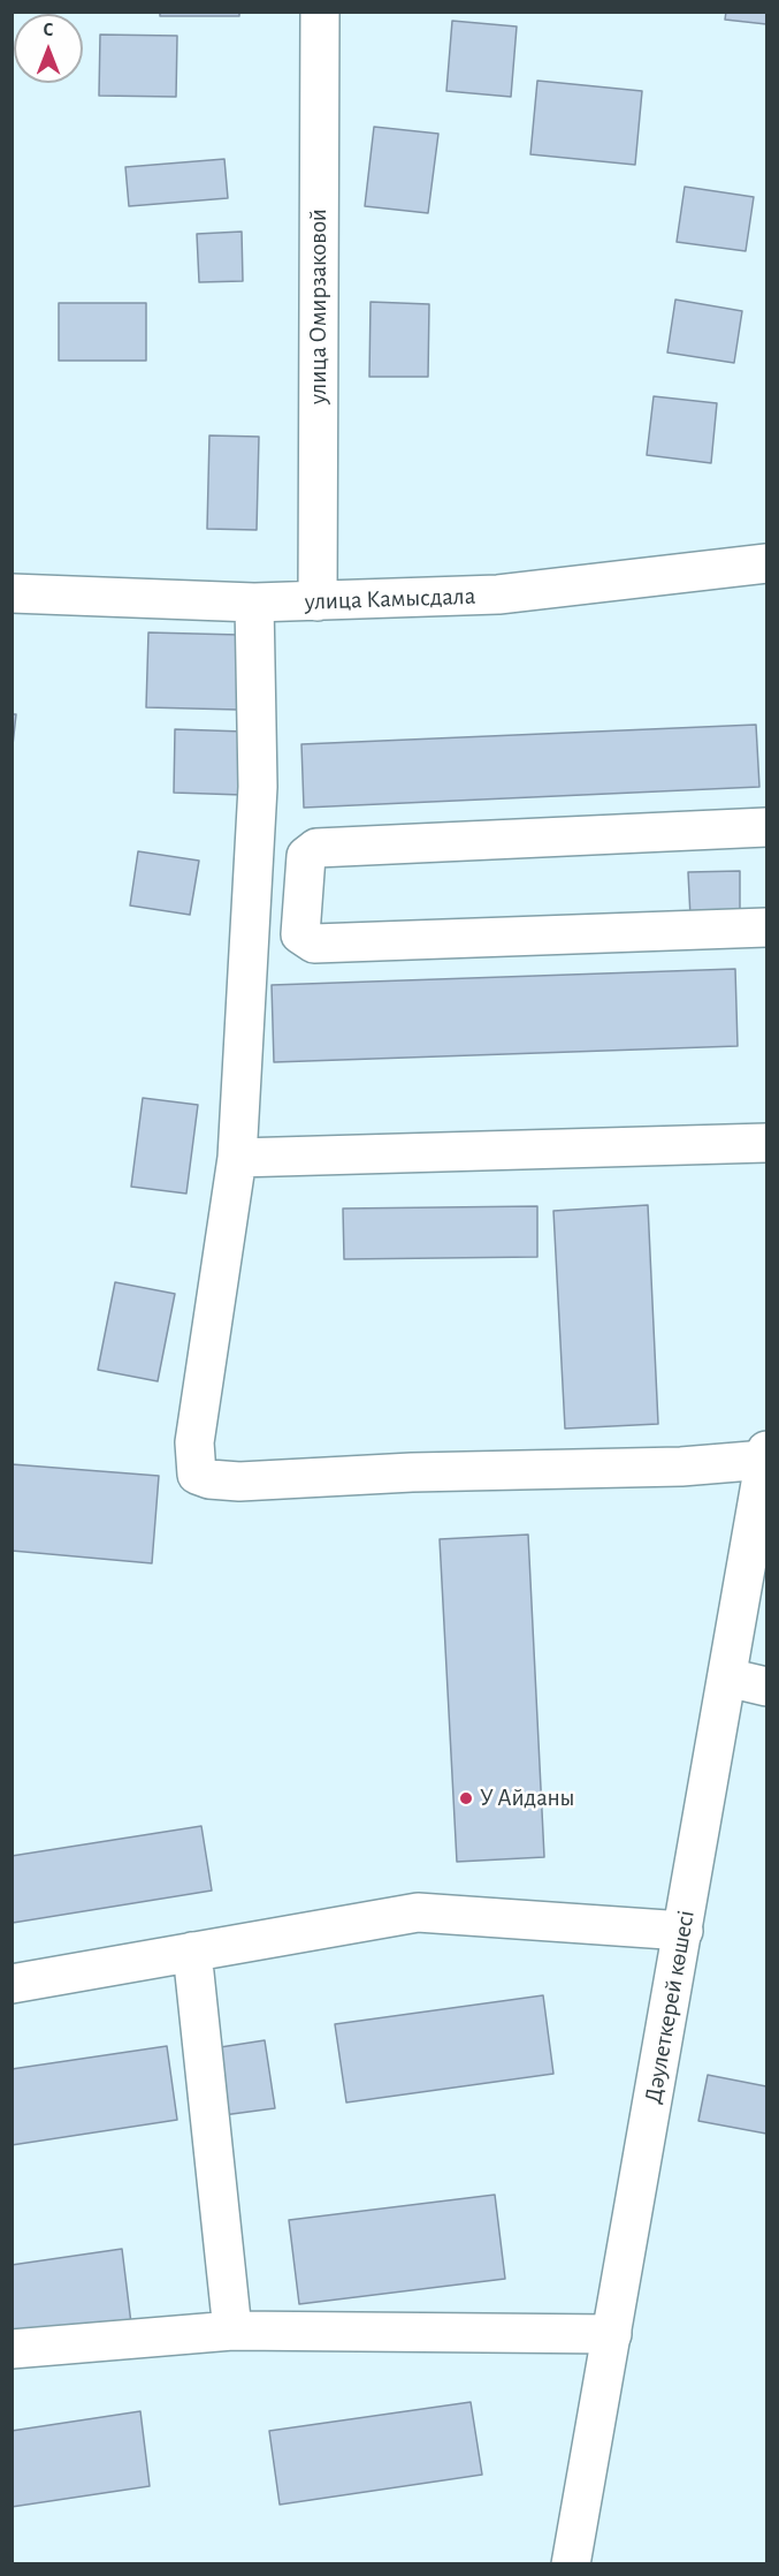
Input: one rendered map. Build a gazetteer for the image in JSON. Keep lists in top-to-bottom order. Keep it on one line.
{"streets":{"street":["улица Омирзаковой","улица Камысдала","Дәулеткерей көшесі"]},"crossings":[["улица Омирзаковой","улица Камысдала"]],"places":["У Айданы"],"north":"top"}
